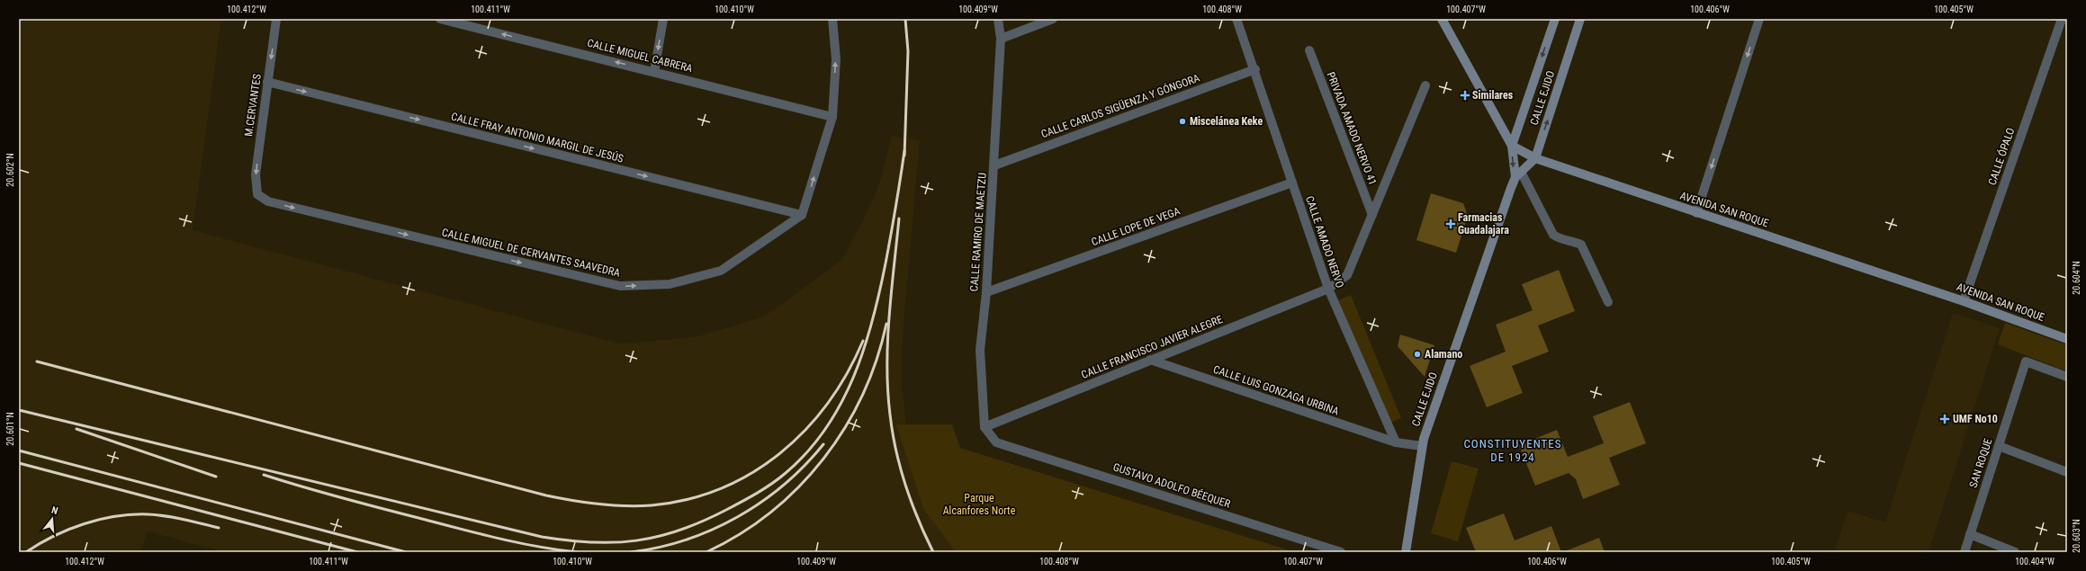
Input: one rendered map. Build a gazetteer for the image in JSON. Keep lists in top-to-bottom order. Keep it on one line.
{"streets":{"street":["CALLE MIGUEL CABRERA","CALLE EJIDO","M.CERVANTES","CALLE CARLOS SIGÜENZA Y GÓNGORA","PRIVADA AMADO NERVO 41","CALLE FRAY ANTONIO MARGIL DE JESÚS","CALLE ÓPALO","AVENIDA SAN ROQUE","CALLE LOPE DE VEGA","CALLE RAMIRO DE MAETZU","CALLE AMADO NERVO","CALLE MIGUEL DE CERVANTES SAAVEDRA","CALLE FRANCISCO JAVIER ALEGRE","CALLE LUIS GONZAGA URBINA","SAN ROQUE","GUSTAVO ADOLFO BÉEQUER"]},"crossings":[["CALLE EJIDO","AVENIDA SAN ROQUE"],["M.CERVANTES","CALLE FRAY ANTONIO MARGIL DE JESÚS"],["M.CERVANTES","CALLE MIGUEL DE CERVANTES SAAVEDRA"],["CALLE CARLOS SIGÜENZA Y GÓNGORA","CALLE RAMIRO DE MAETZU"],["CALLE CARLOS SIGÜENZA Y GÓNGORA","CALLE AMADO NERVO"],["PRIVADA AMADO NERVO 41","CALLE AMADO NERVO"],["PRIVADA AMADO NERVO 41","CALLE FRANCISCO JAVIER ALEGRE"],["CALLE FRAY ANTONIO MARGIL DE JESÚS","CALLE MIGUEL DE CERVANTES SAAVEDRA"],["CALLE ÓPALO","AVENIDA SAN ROQUE"],["CALLE LOPE DE VEGA","CALLE RAMIRO DE MAETZU"],["CALLE LOPE DE VEGA","CALLE AMADO NERVO"],["CALLE RAMIRO DE MAETZU","CALLE FRANCISCO JAVIER ALEGRE"],["CALLE RAMIRO DE MAETZU","GUSTAVO ADOLFO BÉEQUER"],["CALLE AMADO NERVO","CALLE FRANCISCO JAVIER ALEGRE"],["CALLE AMADO NERVO","CALLE LUIS GONZAGA URBINA"],["CALLE FRANCISCO JAVIER ALEGRE","CALLE LUIS GONZAGA URBINA"],["CALLE FRANCISCO JAVIER ALEGRE","GUSTAVO ADOLFO BÉEQUER"]],"one_way":["CALLE MIGUEL CABRERA","M.CERVANTES","CALLE FRAY ANTONIO MARGIL DE JESÚS","CALLE MIGUEL DE CERVANTES SAAVEDRA"],"districts":["CONSTITUYENTES DE 1924"],"parks":["Parque Alcanfores Norte"],"places":{"health":["Similares","Farmacias Guadalajara","UMF No10"],"other":["Miscelánea Keke","Alamano"]},"north":"top","coordinates":["100.412°W","100.411°W","100.410°W","100.409°W","100.408°W","100.407°W","100.406°W","100.405°W","20.602°N","20.604°N","20.601°N","20.603°N","100.404°W"]}
